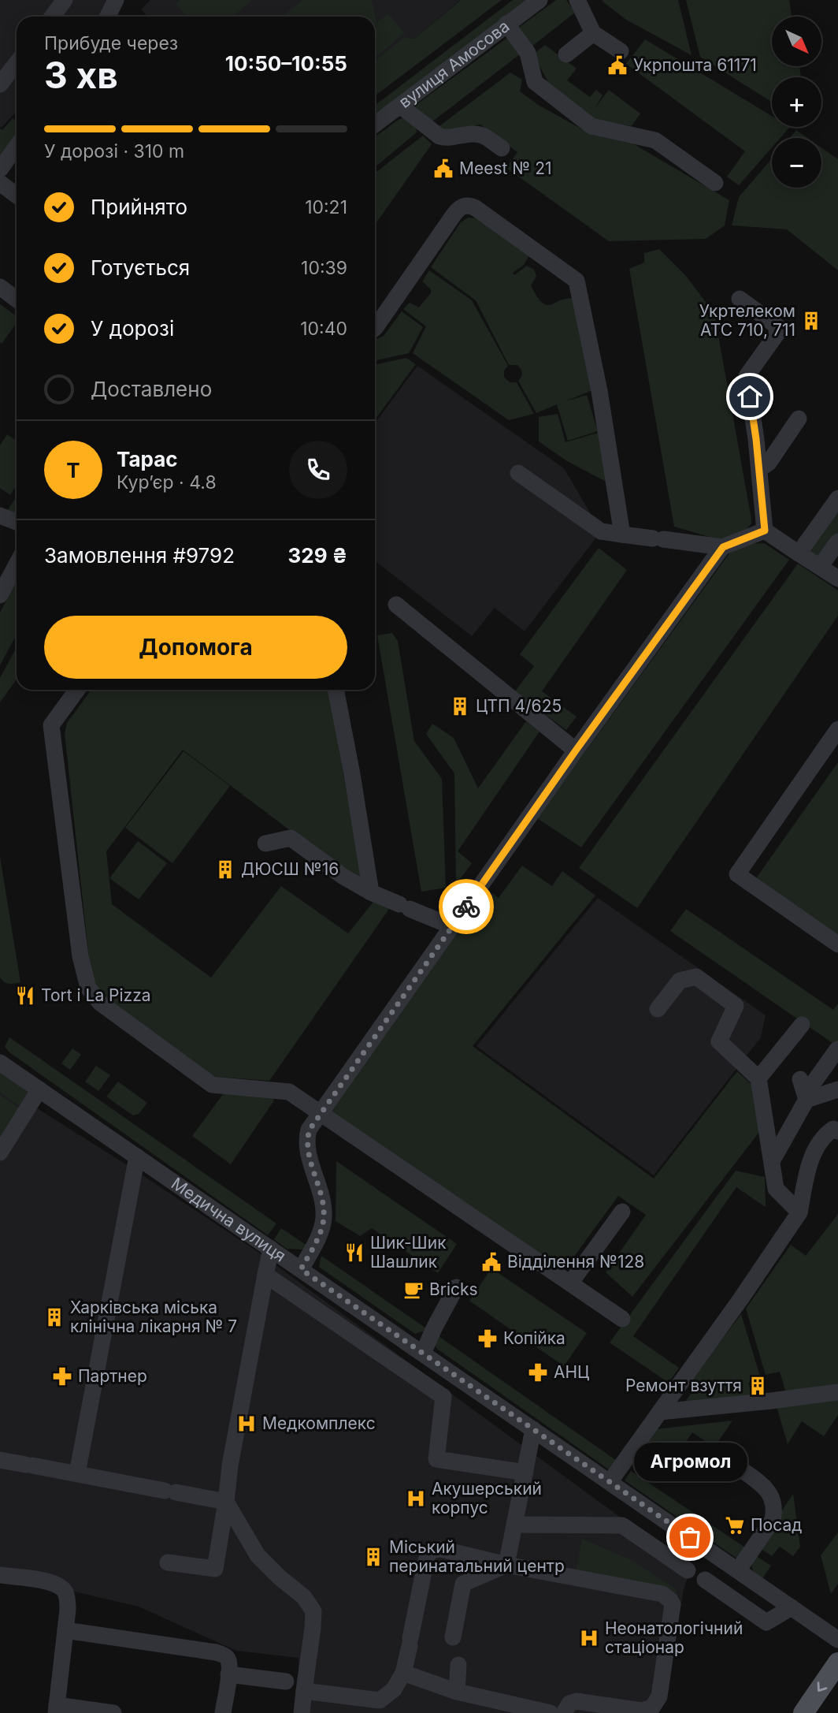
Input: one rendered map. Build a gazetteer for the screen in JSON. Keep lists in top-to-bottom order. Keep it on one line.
{"streets":{"street":["вулиця Амосова","Медична вулиця"]},"places":{"public building":["Укрпошта 61171","Meest № 21","Відділення №128"],"building":["Укртелеком АТС 710, 711","ЦТП 4/625","ДЮСШ №16","Харківська міська клінічна лікарня № 7","Ремонт взуття","Міський перинатальний центр"],"restaurant":["Tort i La Pizza","Шик-Шик Шашлик"],"cafe":["Bricks"],"pharmacy":["Копійка","АНЦ","Партнер"],"hospital":["Медкомплекс","Акушерський корпус","Неонатологічний стаціонар"],"supermarket":["Посад"],"other":["Агромол"]},"north":"bottom right","page":{"map_buttons":["+","−"],"heading":["3 хв","Прибуде через","10:50–10:55"],"panel":["Тарас","Кур’єр · 4.8","Замовлення #9792","329 ₴"],"bar":"У дорозі · 310 m","list":[["Прийнято","10:21"],["Готується","10:39"],["У дорозі","10:40"],"Доставлено"],"round":"Т","buttons":"Допомога","bubble":"Агромол"}}
